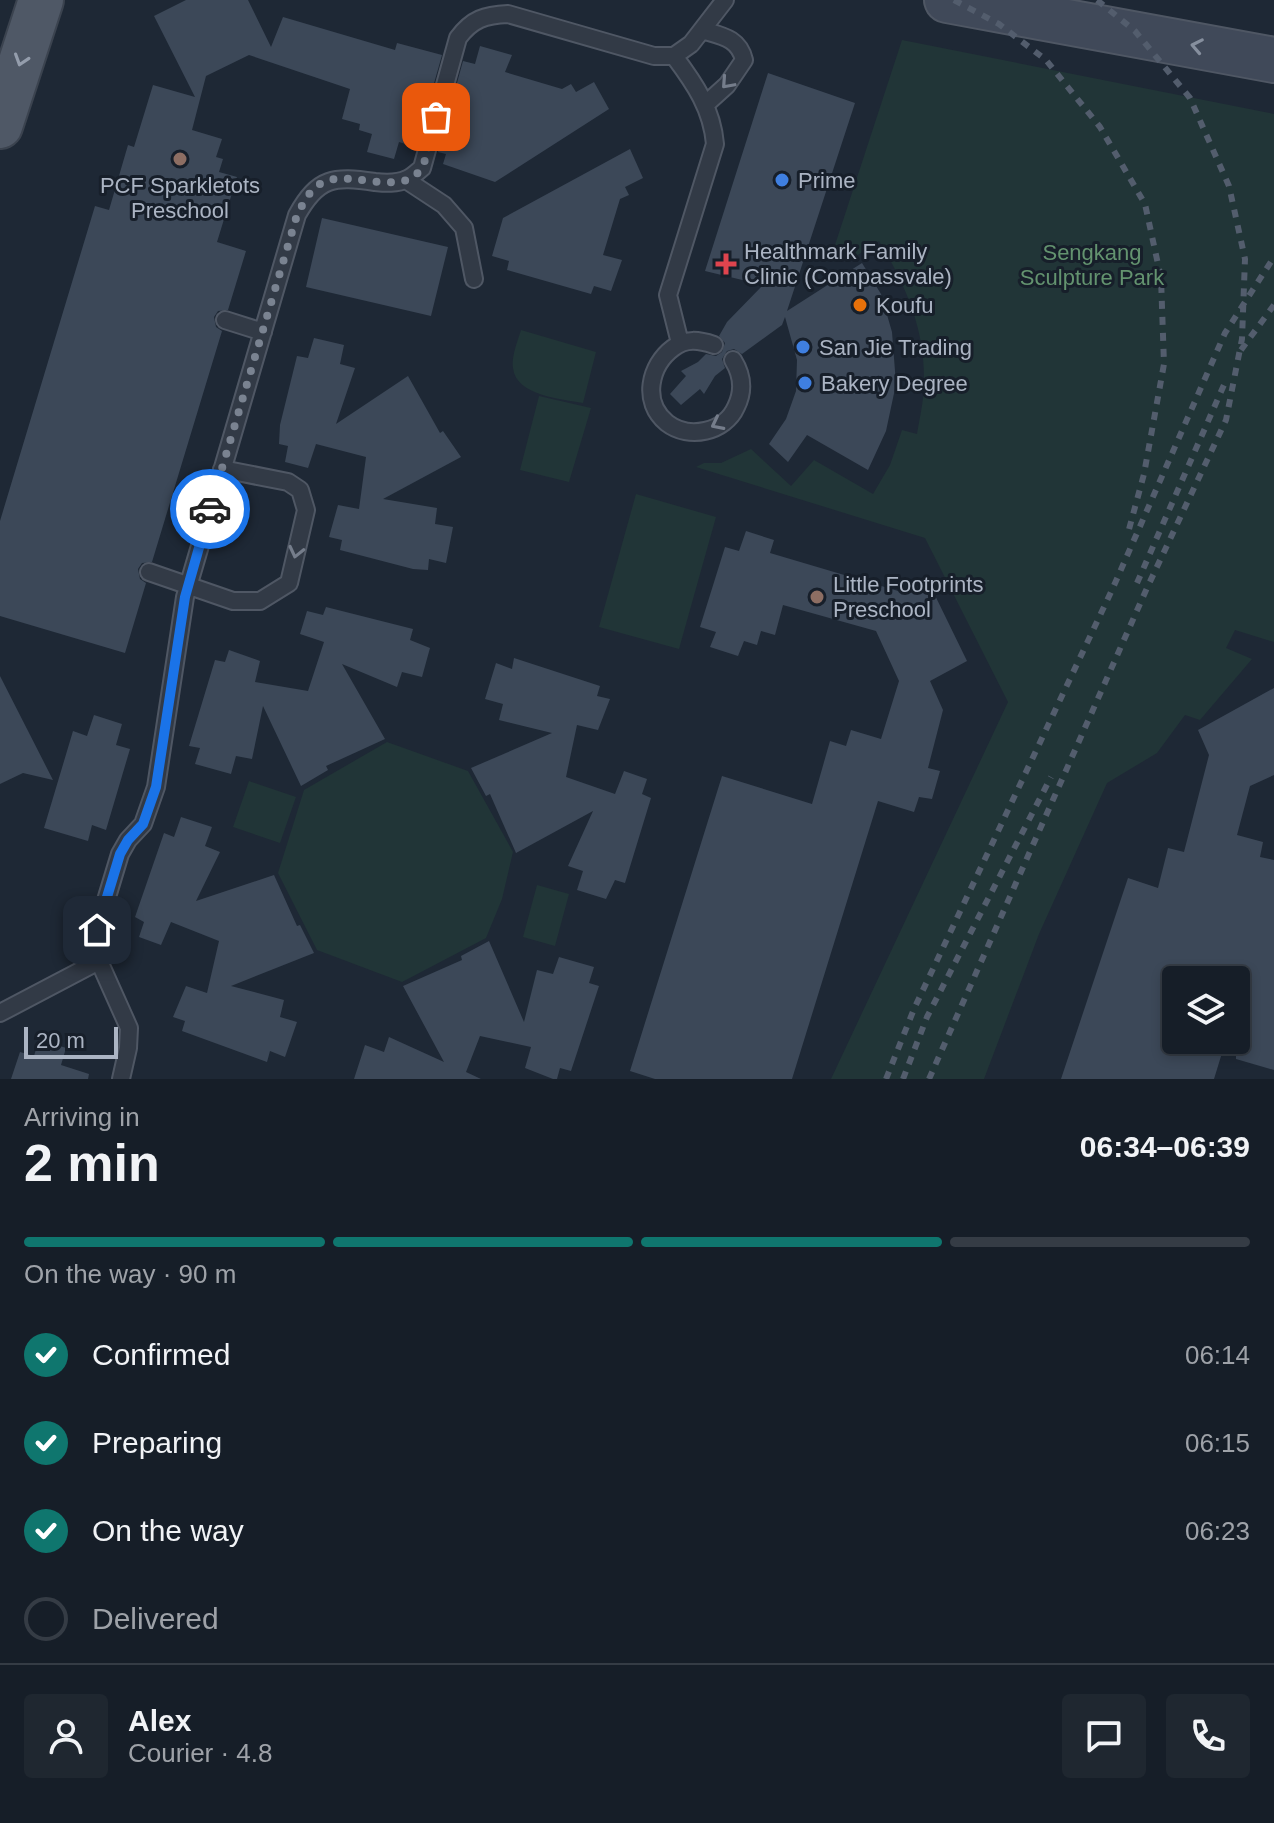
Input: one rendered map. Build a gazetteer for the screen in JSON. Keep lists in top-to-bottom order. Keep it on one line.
{"parks":["Sengkang Sculpture Park"],"places":{"other":["PCF Sparkletots Preschool","Prime","Koufu","San Jie Trading","Bakery Degree","Little Footprints Preschool"],"health":["Healthmark Family Clinic (Compassvale)"]},"scale_bar":"20 m","page":{"scale":"20 m","heading":["2 min","Arriving in","06:34–06:39"],"panel":["Alex","Courier · 4.8"],"bar":"On the way · 90 m","list":[["Confirmed","06:14"],["Preparing","06:15"],["On the way","06:23"],"Delivered"]}}
